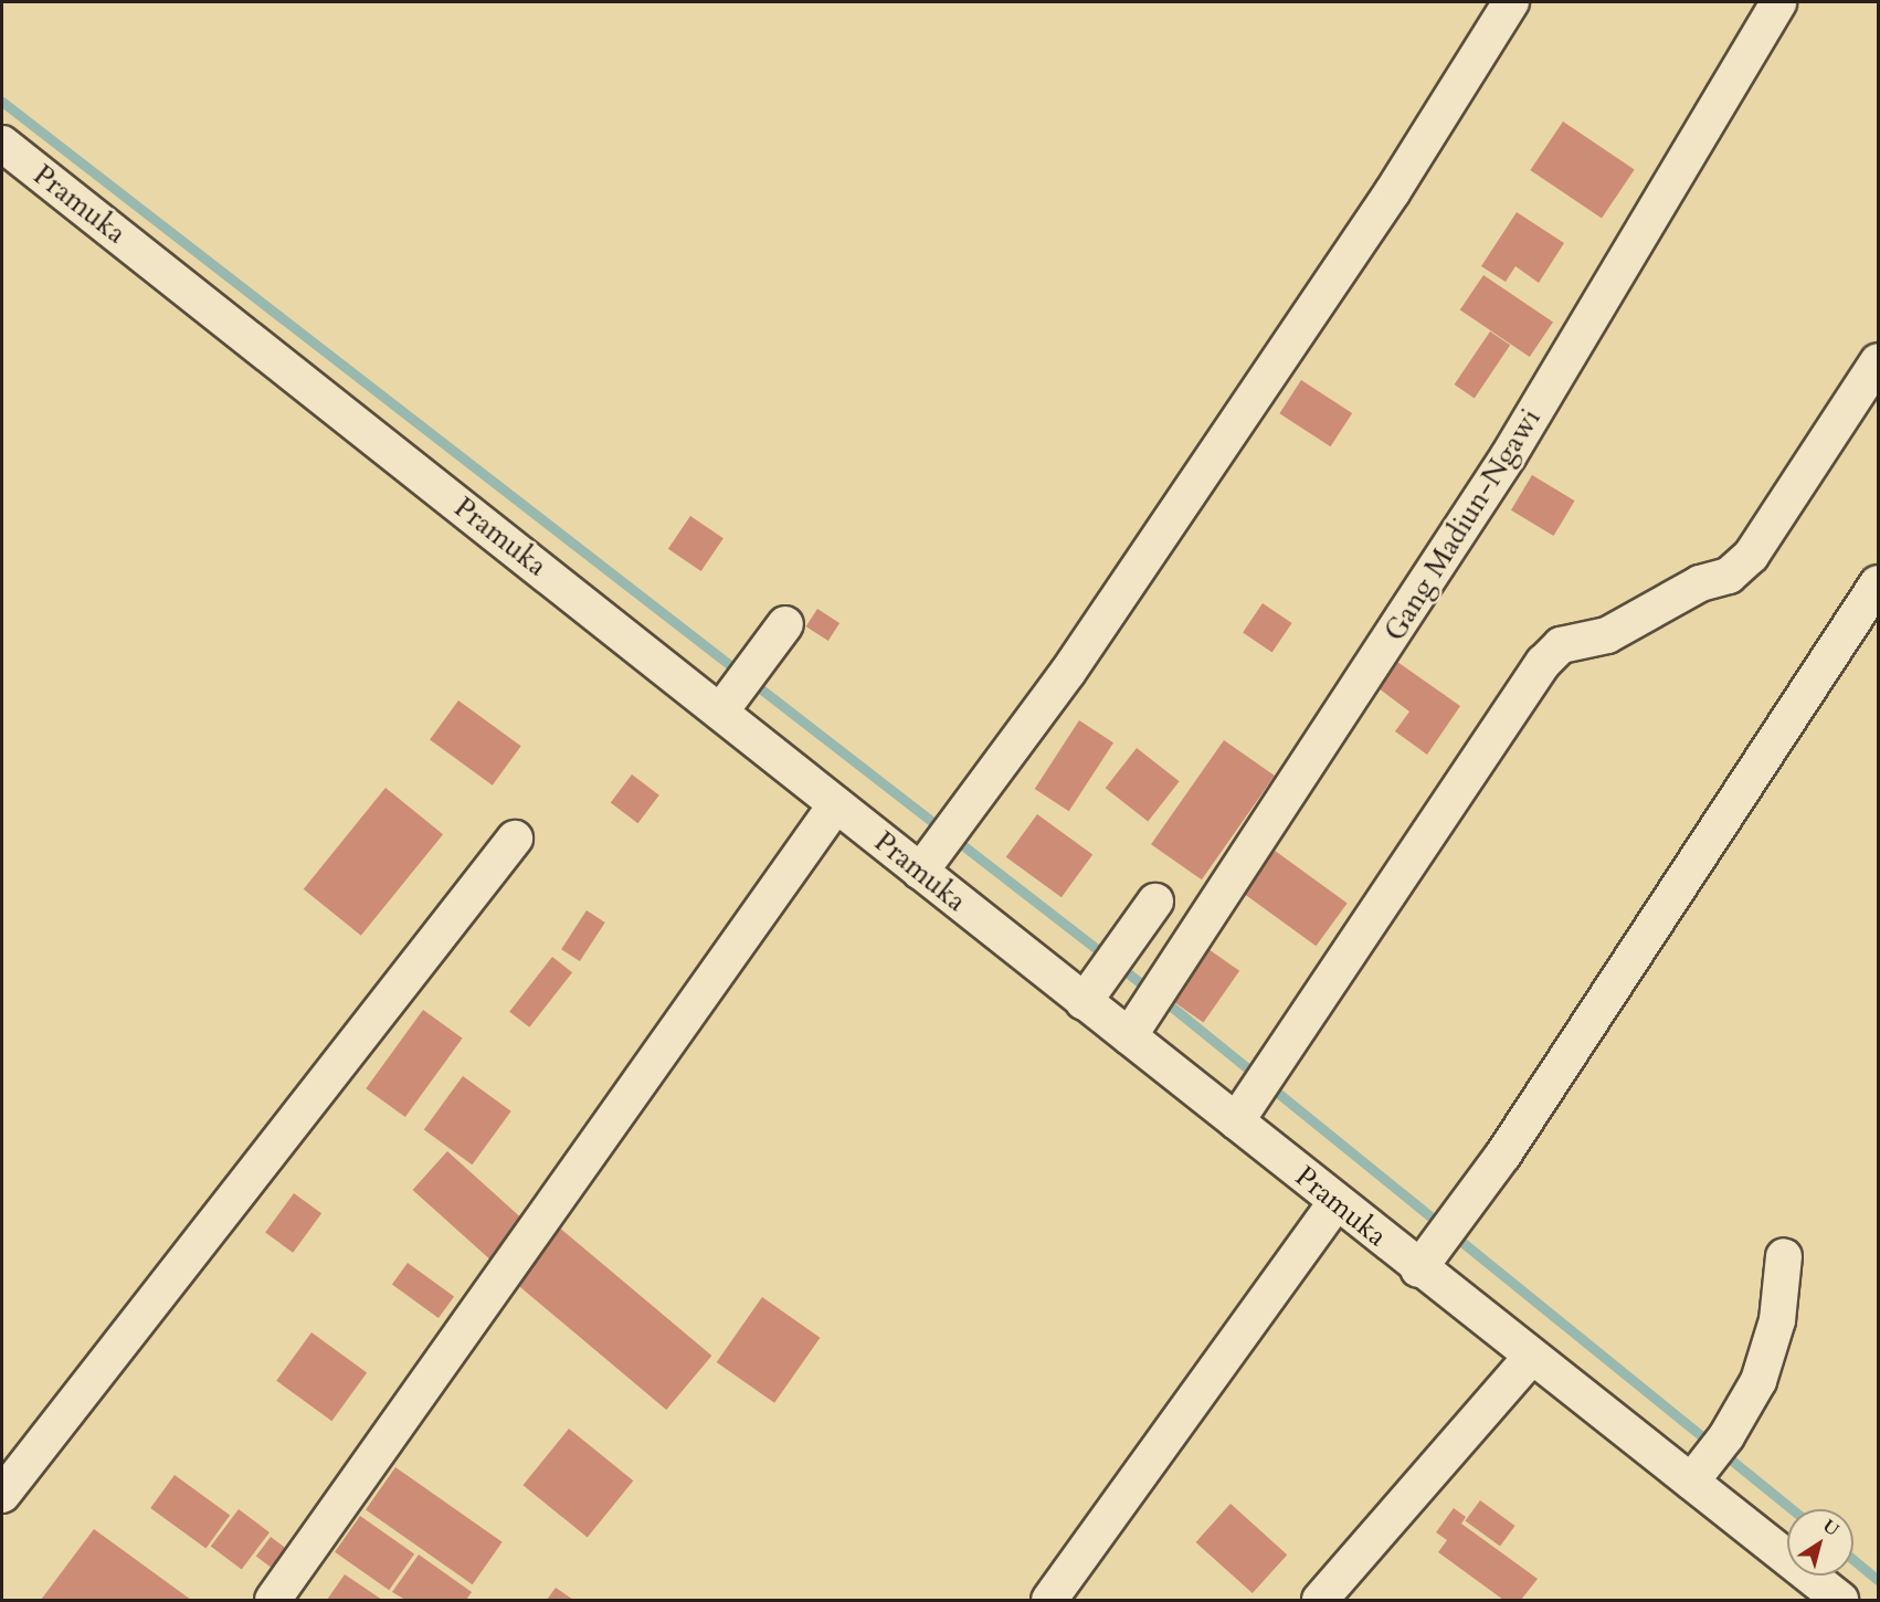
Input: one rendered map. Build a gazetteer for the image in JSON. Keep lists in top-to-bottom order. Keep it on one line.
{"streets":{"street":["Pramuka","Gang Madiun-Ngawi"]},"crossings":[["Pramuka","Gang Madiun-Ngawi"]],"north":"top right"}
